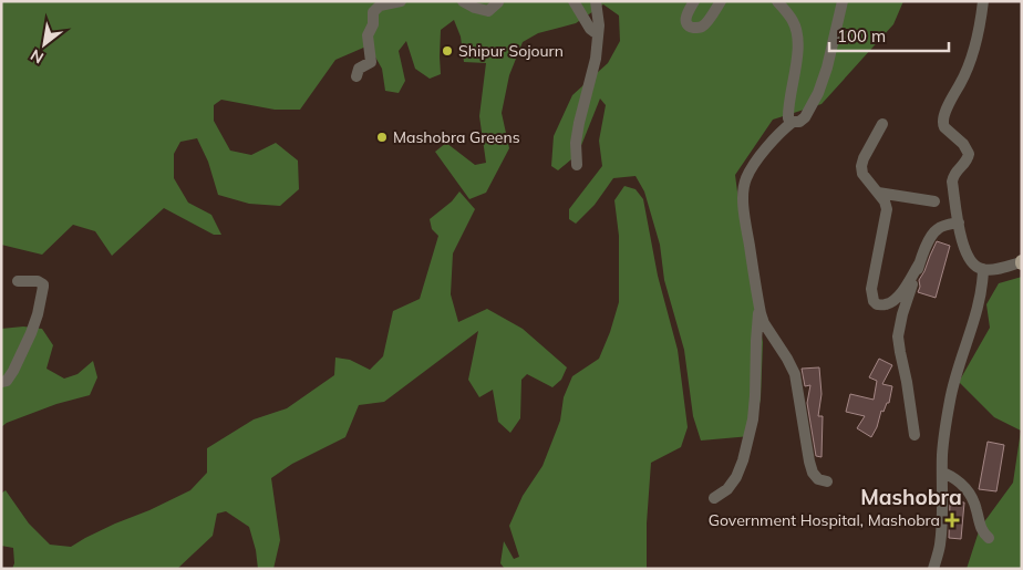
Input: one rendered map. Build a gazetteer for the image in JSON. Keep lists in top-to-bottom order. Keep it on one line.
{"districts":["Mashobra"],"places":{"other":["Shipur Sojourn","Mashobra Greens"],"health":["Government Hospital, Mashobra"]},"scale_bar":"100 m","north":"bottom left"}
